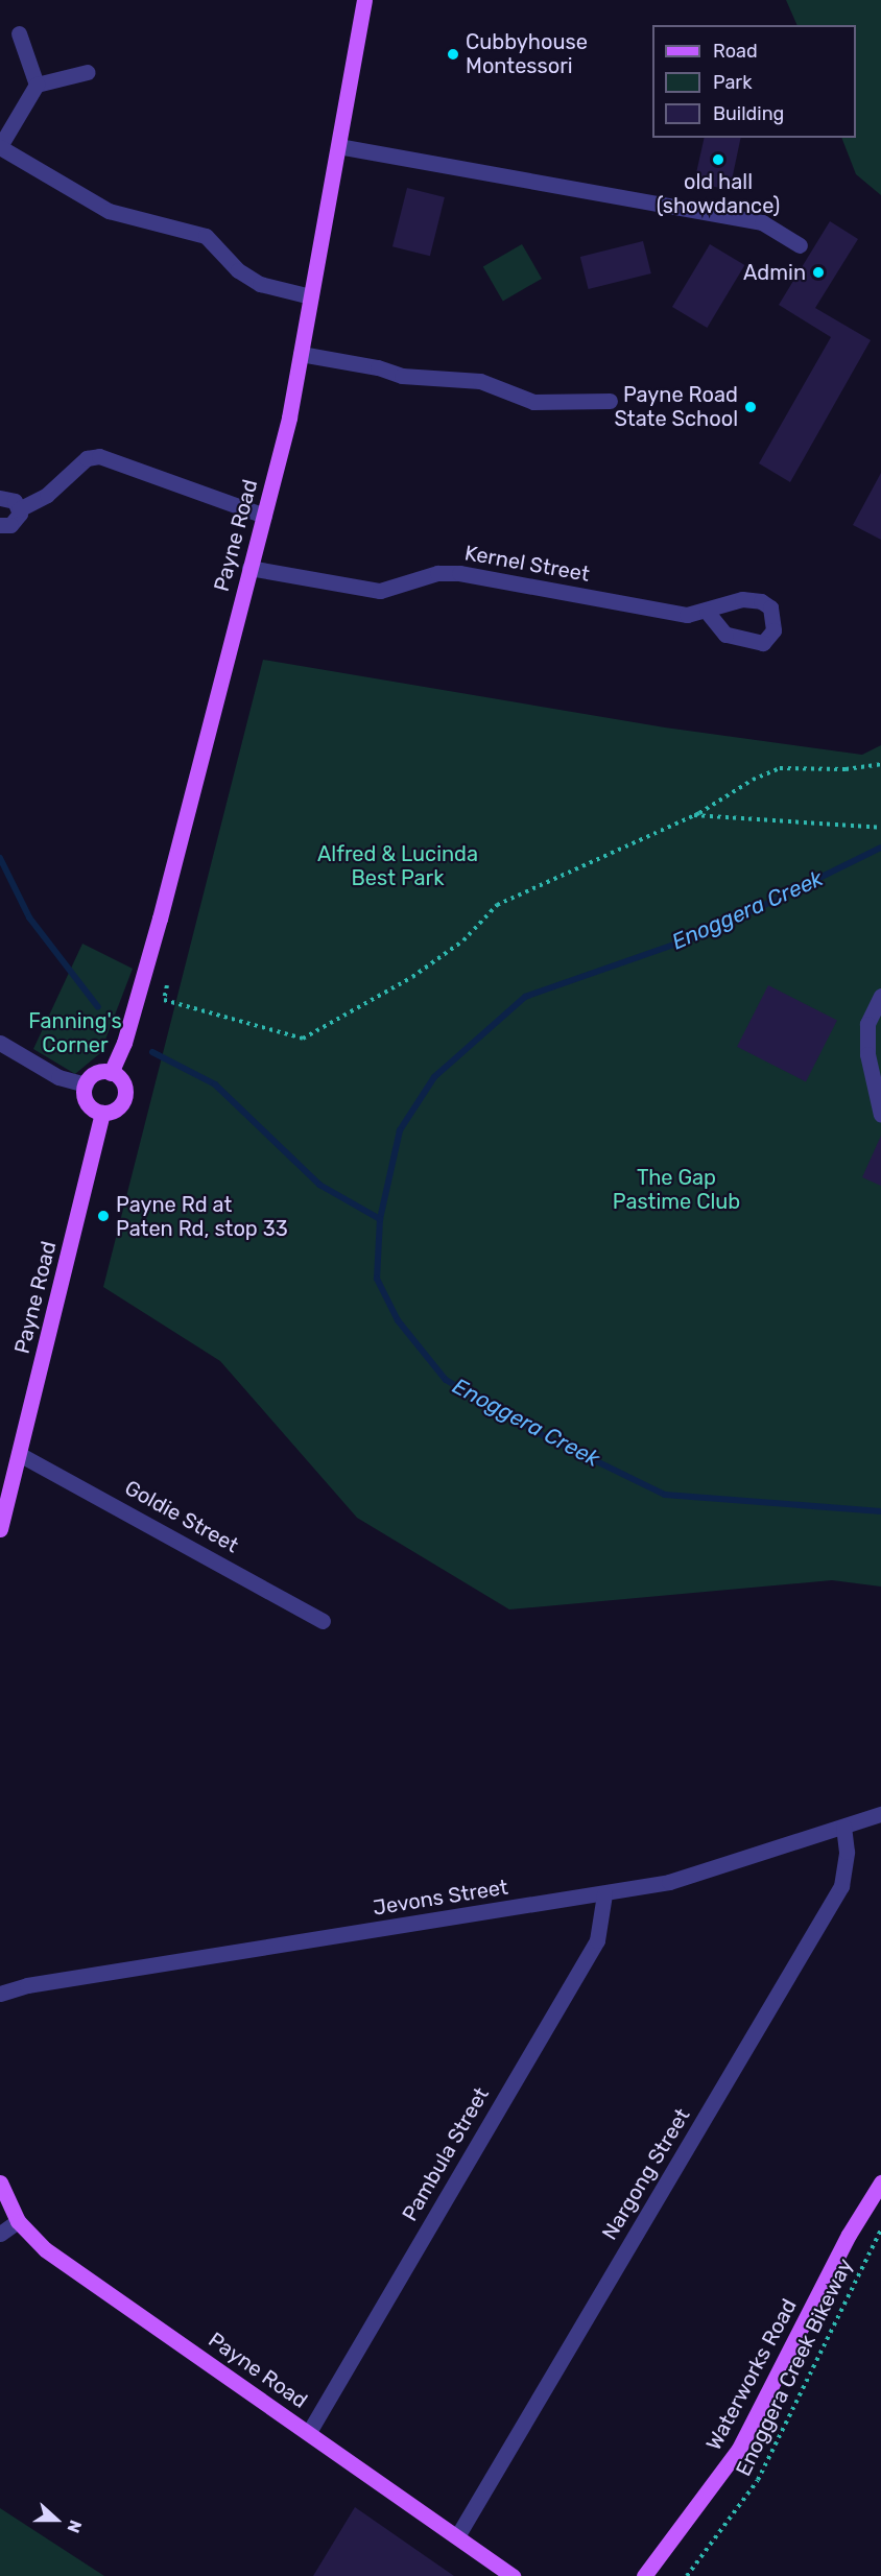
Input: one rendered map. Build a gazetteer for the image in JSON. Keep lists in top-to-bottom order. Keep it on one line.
{"streets":{"main road":["Payne Road","Waterworks Road"],"street":["Kernel Street","Goldie Street","Jevons Street","Pambula Street","Nargong Street"],"path":["Enoggera Creek Bikeway"]},"crossings":[["Payne Road","Kernel Street"],["Payne Road","Goldie Street"],["Payne Road","Pambula Street"],["Payne Road","Nargong Street"],["Jevons Street","Pambula Street"],["Jevons Street","Nargong Street"]],"water":["Enoggera Creek"],"parks":["Alfred & Lucinda Best Park","Fanning's Corner","The Gap Pastime Club"],"places":["Cubbyhouse Montessori","old hall (showdance)","Admin","Payne Road State School","Payne Rd at Paten Rd, stop 33"],"legend":["Road","Park","Building"],"north":"right"}
